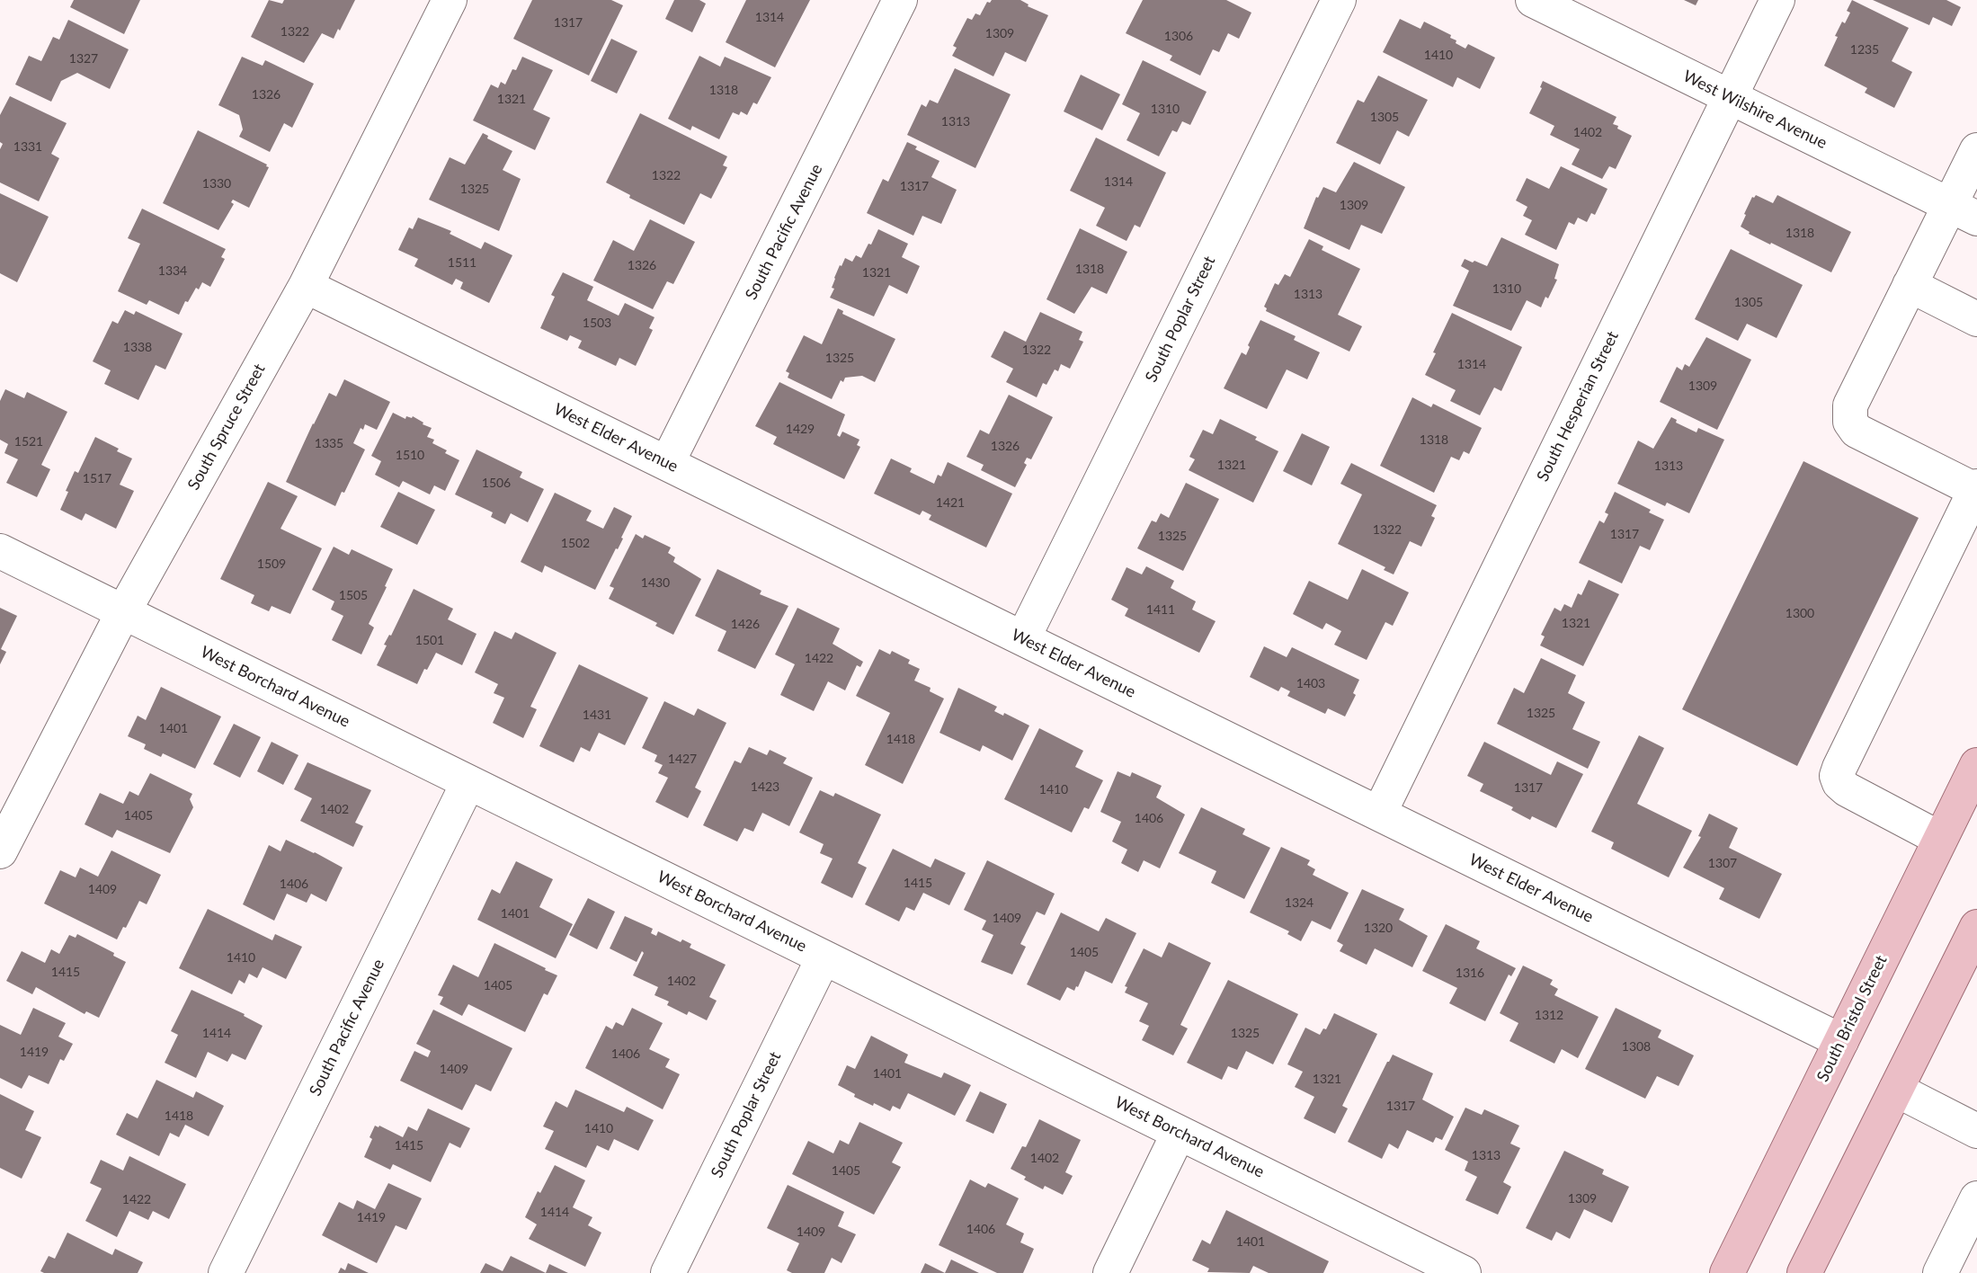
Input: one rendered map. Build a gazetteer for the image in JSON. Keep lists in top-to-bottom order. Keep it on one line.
{"streets":{"main road":["South Bristol Street"],"street":["West Wilshire Avenue","South Pacific Avenue","South Poplar Street","South Hesperian Street","South Spruce Street","West Elder Avenue","West Borchard Avenue"]},"crossings":[["West Wilshire Avenue","South Hesperian Street"],["South Pacific Avenue","West Elder Avenue"],["South Pacific Avenue","West Borchard Avenue"],["South Poplar Street","West Elder Avenue"],["South Poplar Street","West Borchard Avenue"],["South Hesperian Street","West Elder Avenue"],["South Spruce Street","West Elder Avenue"],["South Spruce Street","West Borchard Avenue"],["West Elder Avenue","South Bristol Street"]],"house_numbers":["1314","1317","1322","1309","1306","1235","1410","1327","1318","1326","1321","1310","1305","1313","1402","1331","1322","1314","1330","1317","1325","1309","1318","1511","1326","1318","1334","1321","1310","1313","1305","1503","1338","1322","1325","1314","1309","1429","1318","1521","1335","1326","1510","1321","1313","1517","1506","1421","1322","1317","1325","1502","1509","1430","1505","1411","1300","1321","1426","1501","1422","1403","1325","1431","1401","1418","1427","1423","1317","1410","1402","1405","1406","1307","1415","1406","1409","1324","1401","1409","1320","1405","1410","1415","1316","1402","1405","1312","1414","1325","1308","1419","1406","1409","1401","1321","1317","1418","1410","1415","1313","1402","1405","1309","1422","1414","1419","1406","1409","1401"]}
